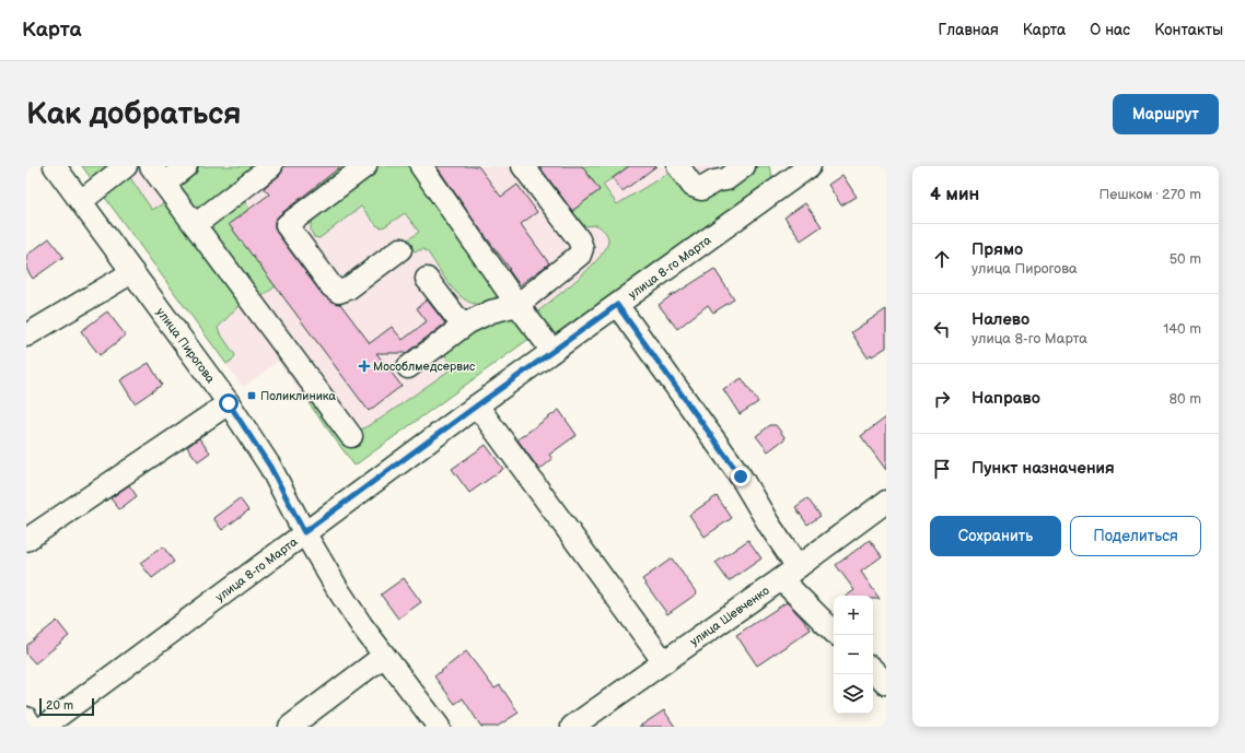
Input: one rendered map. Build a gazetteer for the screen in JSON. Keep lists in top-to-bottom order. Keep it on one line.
{"streets":{"street":["улица 8-го Марта","улица Пирогова","улица Шевченко"]},"crossings":[["улица 8-го Марта","улица Пирогова"]],"places":{"health":["Мособлмедсервис"],"transit":["Поликлиника"]},"scale_bar":"20 m","page":{"header":"Карта","nav":["Главная","Карта","О нас","Контакты"],"buttons":["Маршрут",["Сохранить","Поделиться"]],"title":"Как добраться","heading":["4 мин","Пешком · 270 m"],"list":[["Прямо","улица Пирогова","50 m"],["Налево","улица 8-го Марта","140 m"],["Направо","80 m"],"Пункт назначения"],"map_buttons":["+","−"],"scale":"20 m"}}
